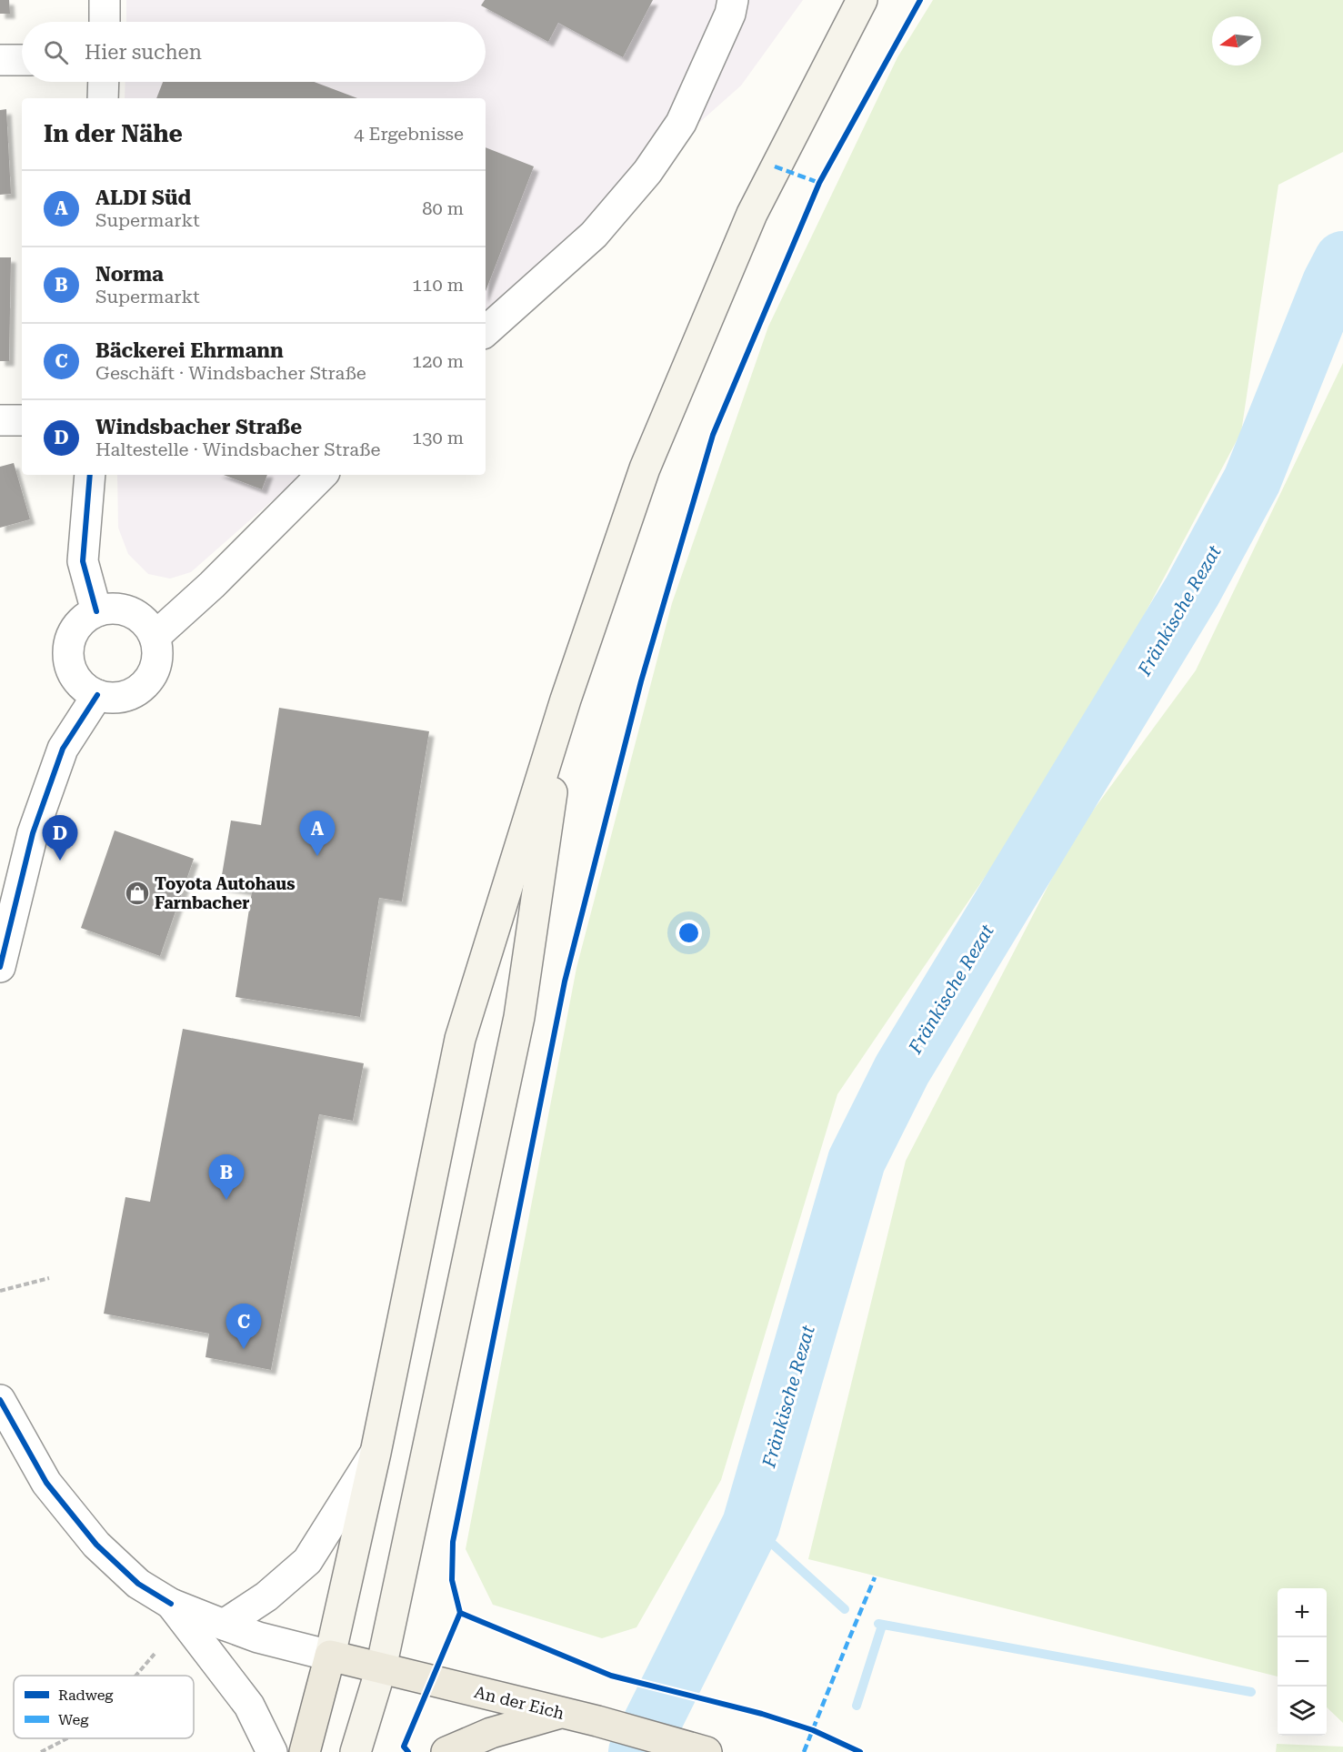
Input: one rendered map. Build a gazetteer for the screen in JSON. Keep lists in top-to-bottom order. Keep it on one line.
{"streets":{"main road":["An der Eich"]},"water":["Fränkische Rezat"],"places":{"shop":["Toyota Autohaus Farnbacher"]},"legend":["Radweg","Weg"],"north":"left","page":{"search":"Hier suchen","heading":["In der Nähe","4 Ergebnisse"],"list":[{"mark":"A","name":"ALDI Süd","note":"Supermarkt","value":"80 m"},{"mark":"B","name":"Norma","note":"Supermarkt","value":"110 m"},{"mark":"C","name":"Bäckerei Ehrmann","note":"Geschäft · Windsbacher Straße","value":"120 m"},{"mark":"D","name":"Windsbacher Straße","note":"Haltestelle · Windsbacher Straße","value":"130 m"}],"pins":["A","D","B","C"],"map_buttons":["+","−"]}}
